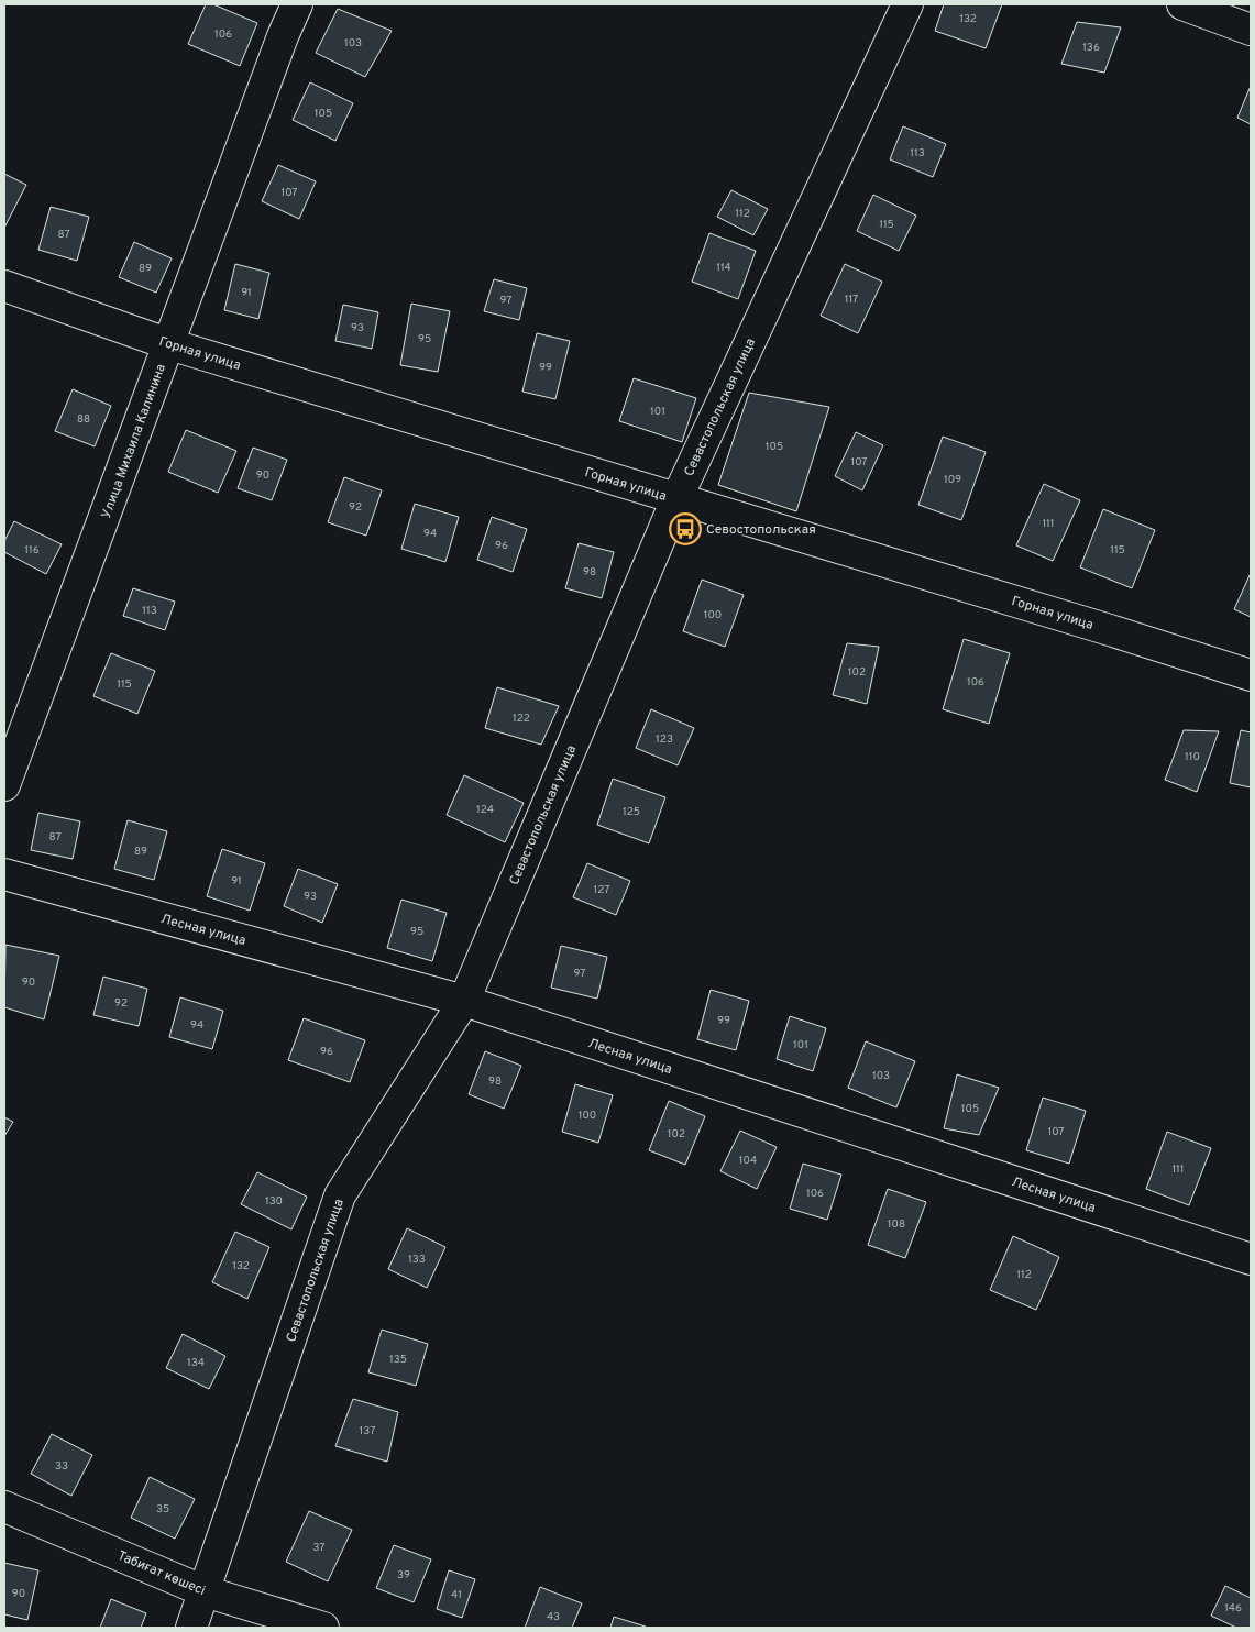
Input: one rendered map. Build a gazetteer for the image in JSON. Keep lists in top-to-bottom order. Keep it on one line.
{"streets":{"street":["Горная улица","Севастопольская улица","Улица Михаила Калинина","Лесная улица","Табиғат көшесі"]},"crossings":[["Горная улица","Севастопольская улица"],["Горная улица","Улица Михаила Калинина"],["Севастопольская улица","Лесная улица"],["Севастопольская улица","Табиғат көшесі"]],"places":{"bus stop":["Севостопольская"]},"house_numbers":["132","106","103","136","105","113","107","112","115","87","114","89","91","117","97","93","95","99","101","88","105","107","90","109","92","111","94","96","116","115","98","113","100","102","106","115","122","123","110","124","125","87","89","91","127","93","95","97","90","92","99","94","101","96","103","98","105","100","107","102","104","111","106","130","108","133","132","112","135","134","137","33","35","37","39","90","41","146","43"]}
